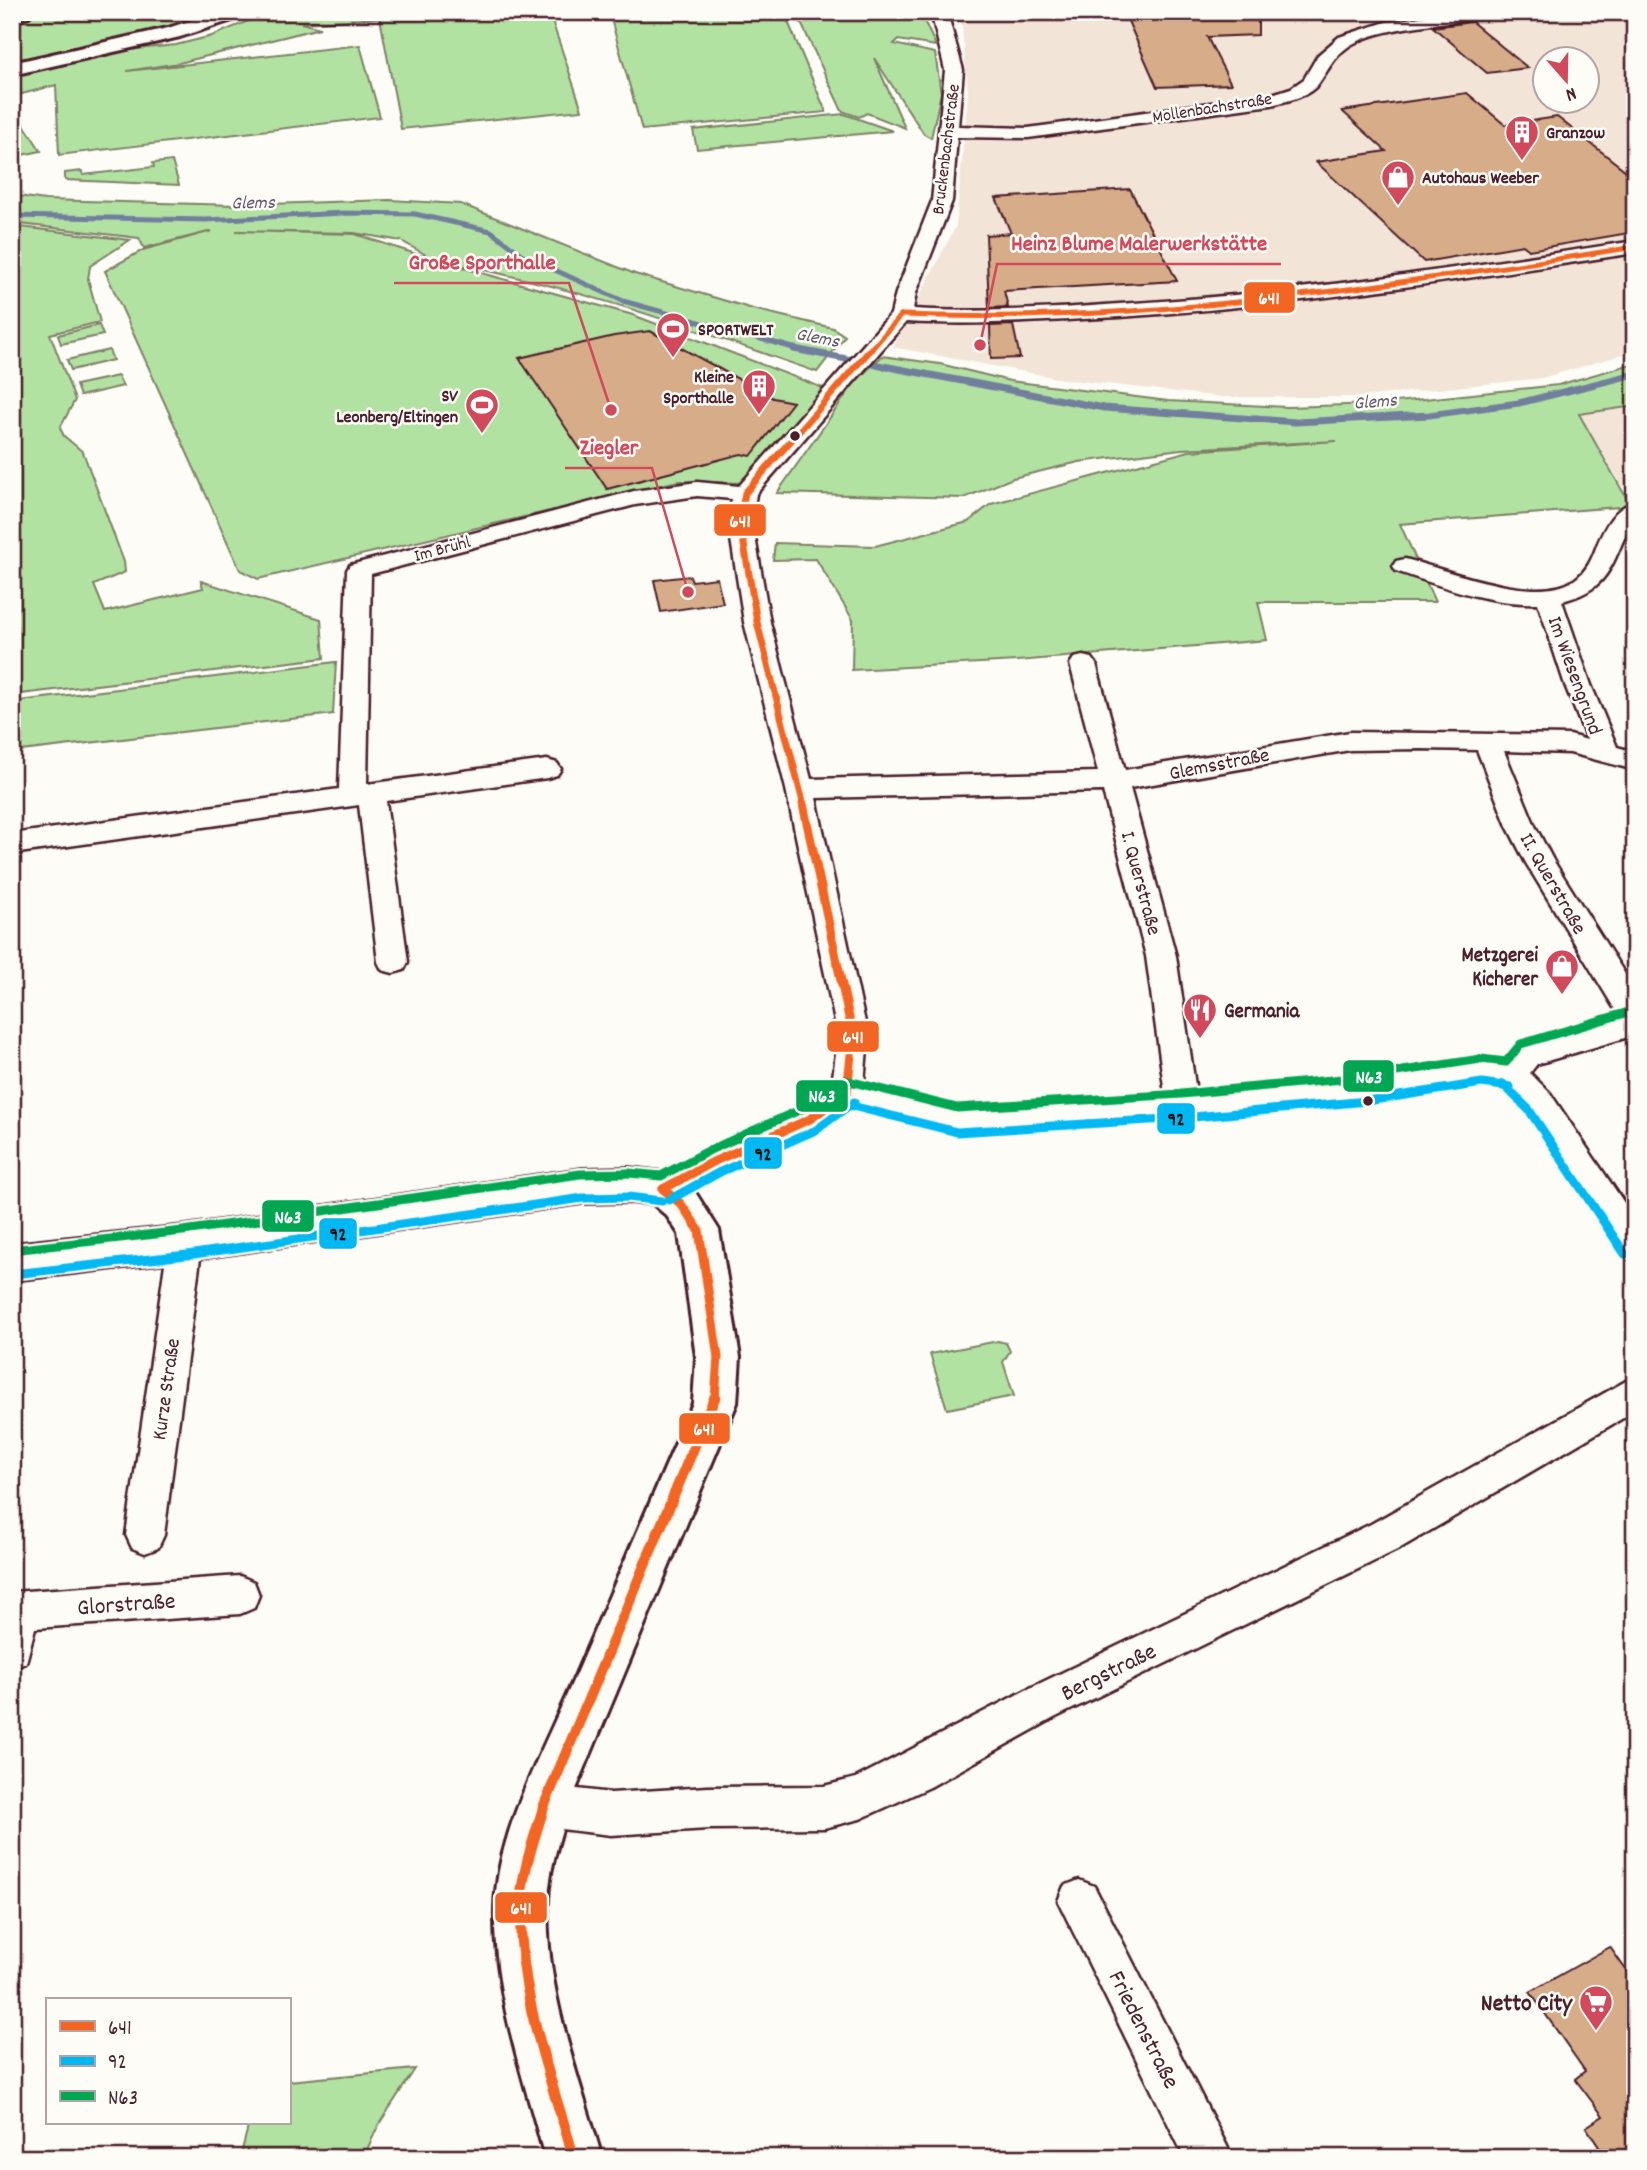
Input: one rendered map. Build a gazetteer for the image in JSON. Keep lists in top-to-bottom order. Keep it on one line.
{"streets":{"street":["Mollenbachstraße","Bruckenbachstraße","Im Brühl","Im Wiesengrund","Glemsstraße","I. Querstraße","II. Querstraße","Kurze Straße","Glorstraße","Bergstraße","Friedenstraße"]},"crossings":[["Mollenbachstraße","Bruckenbachstraße"],["Bruckenbachstraße","Im Brühl"],["Im Wiesengrund","Glemsstraße"],["Glemsstraße","I. Querstraße"],["Glemsstraße","II. Querstraße"]],"water":["Glems"],"places":{"building":["Granzow","Kleine Sporthalle"],"shop":["Autohaus Weeber","Metzgerei Kicherer"],"other":["Heinz Blume Malerwerkstätte","Große Sporthalle","Ziegler"],"sports":["SPORTWELT","SV Leonberg/Eltingen"],"restaurant":["Germania"],"supermarket":["Netto City"]},"lines":["transit line 641","transit line N63","transit line 92"],"legend":["641","92","N63"],"north":"bottom"}
